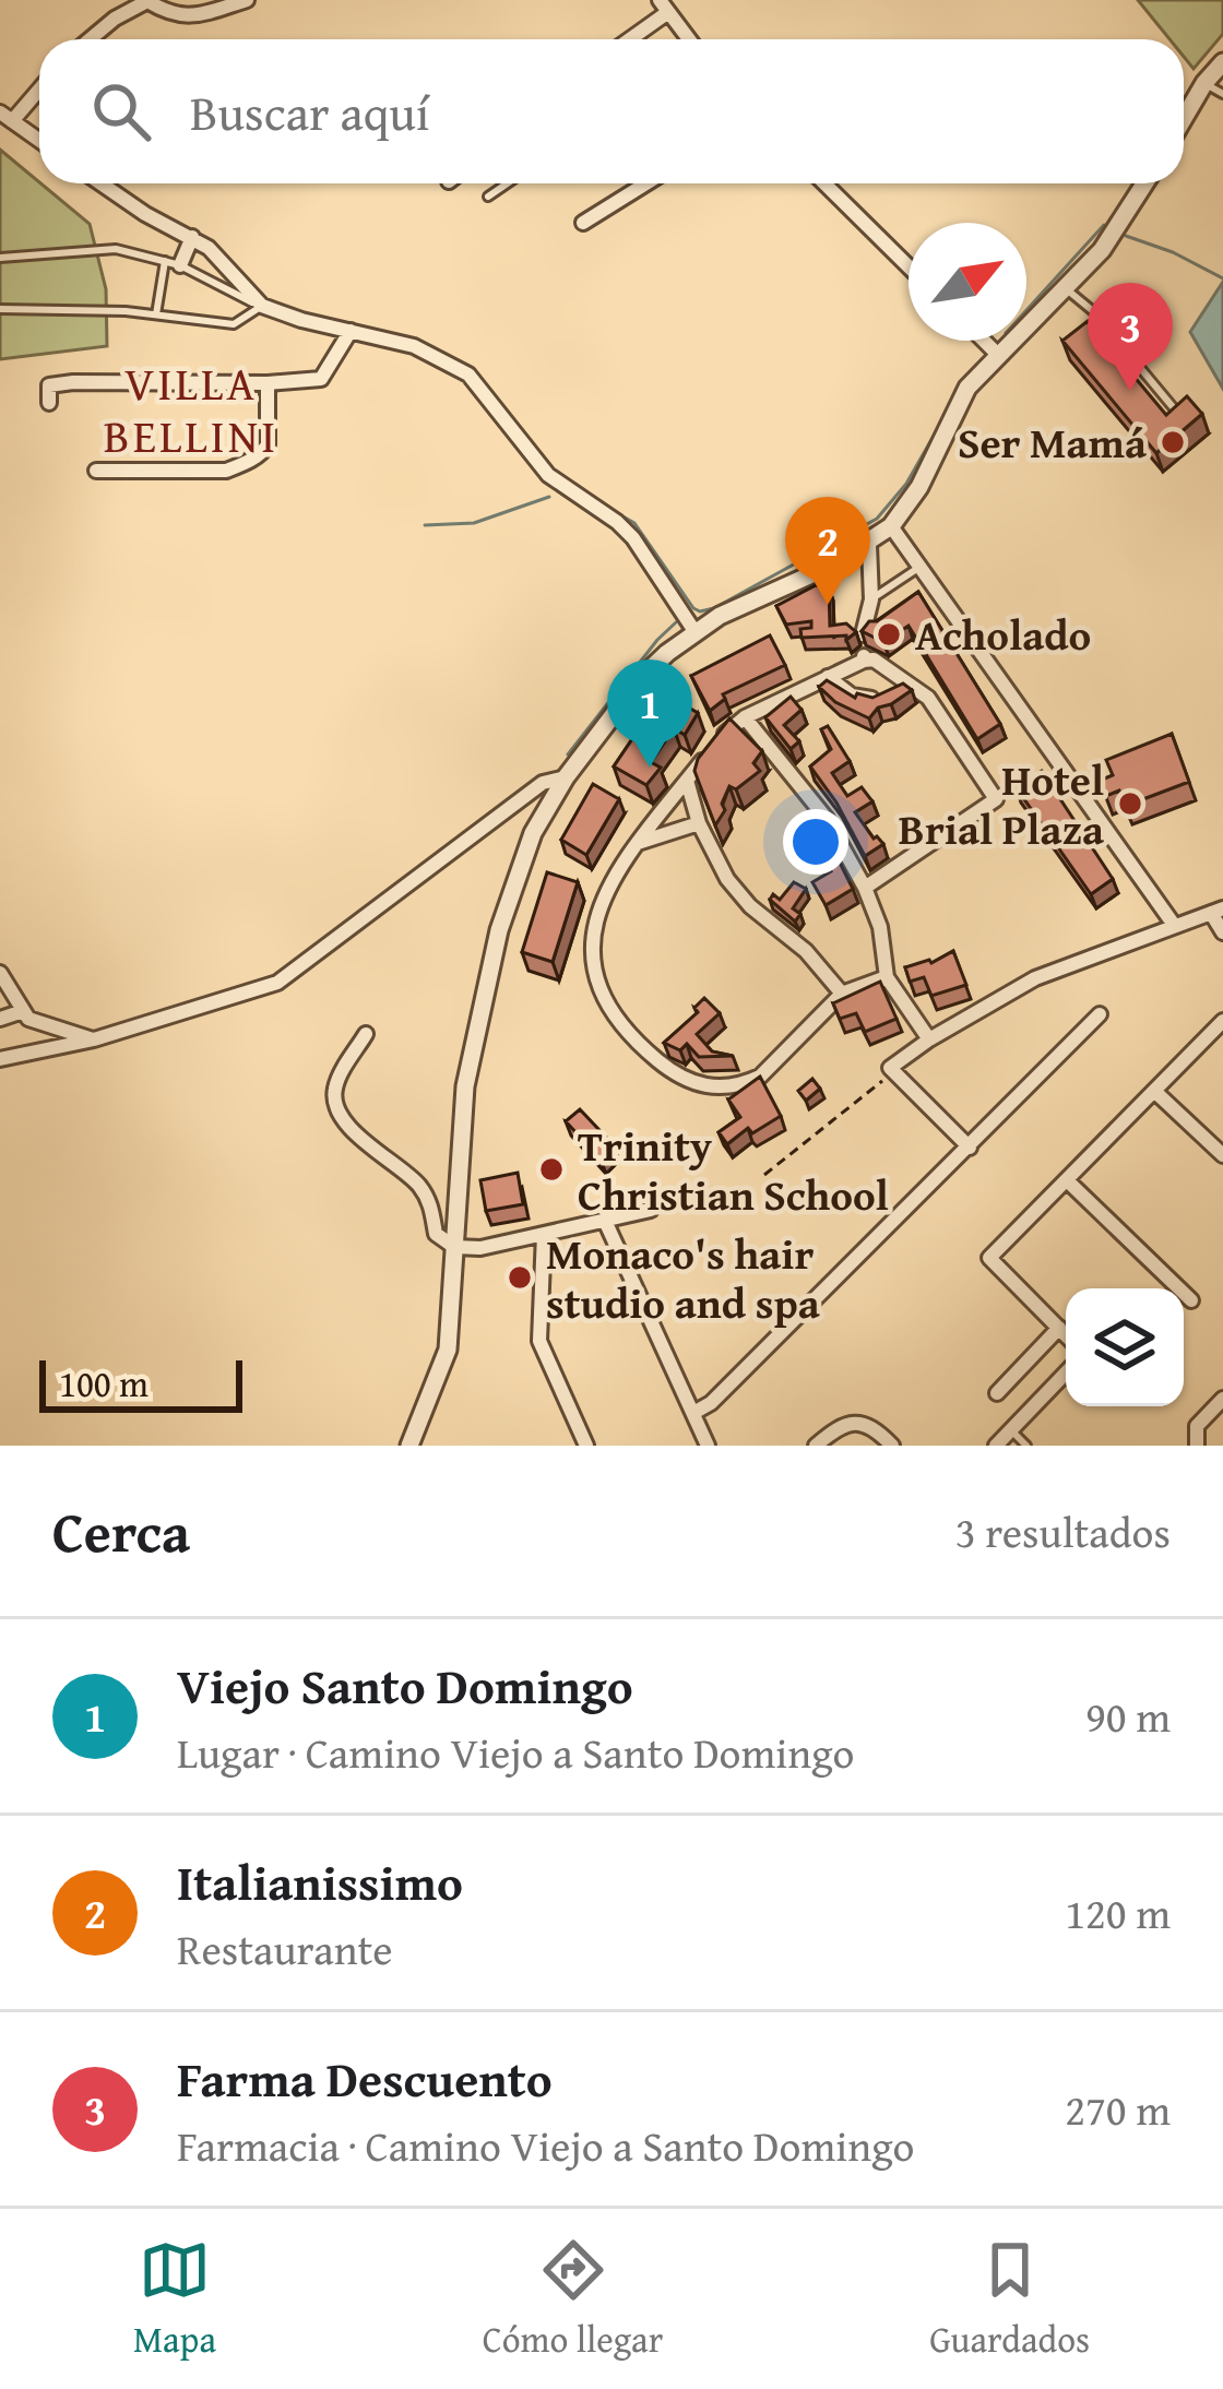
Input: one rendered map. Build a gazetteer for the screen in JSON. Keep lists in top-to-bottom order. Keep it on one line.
{"districts":["VILLA BELLINI"],"places":["Ser Mamá","Acholado","Hotel Brial Plaza","Trinity Christian School","Monaco's hair studio and spa"],"scale_bar":"100 m","north":"top right","page":{"search":"Buscar aquí","pins":["3","2","1"],"scale":"100 m","heading":["Cerca","3 resultados"],"list":[{"mark":"1","name":"Viejo Santo Domingo","note":"Lugar · Camino Viejo a Santo Domingo","value":"90 m"},{"mark":"2","name":"Italianissimo","note":"Restaurante","value":"120 m"},{"mark":"3","name":"Farma Descuento","note":"Farmacia · Camino Viejo a Santo Domingo","value":"270 m"}],"nav":["Mapa","Cómo llegar","Guardados"]}}
